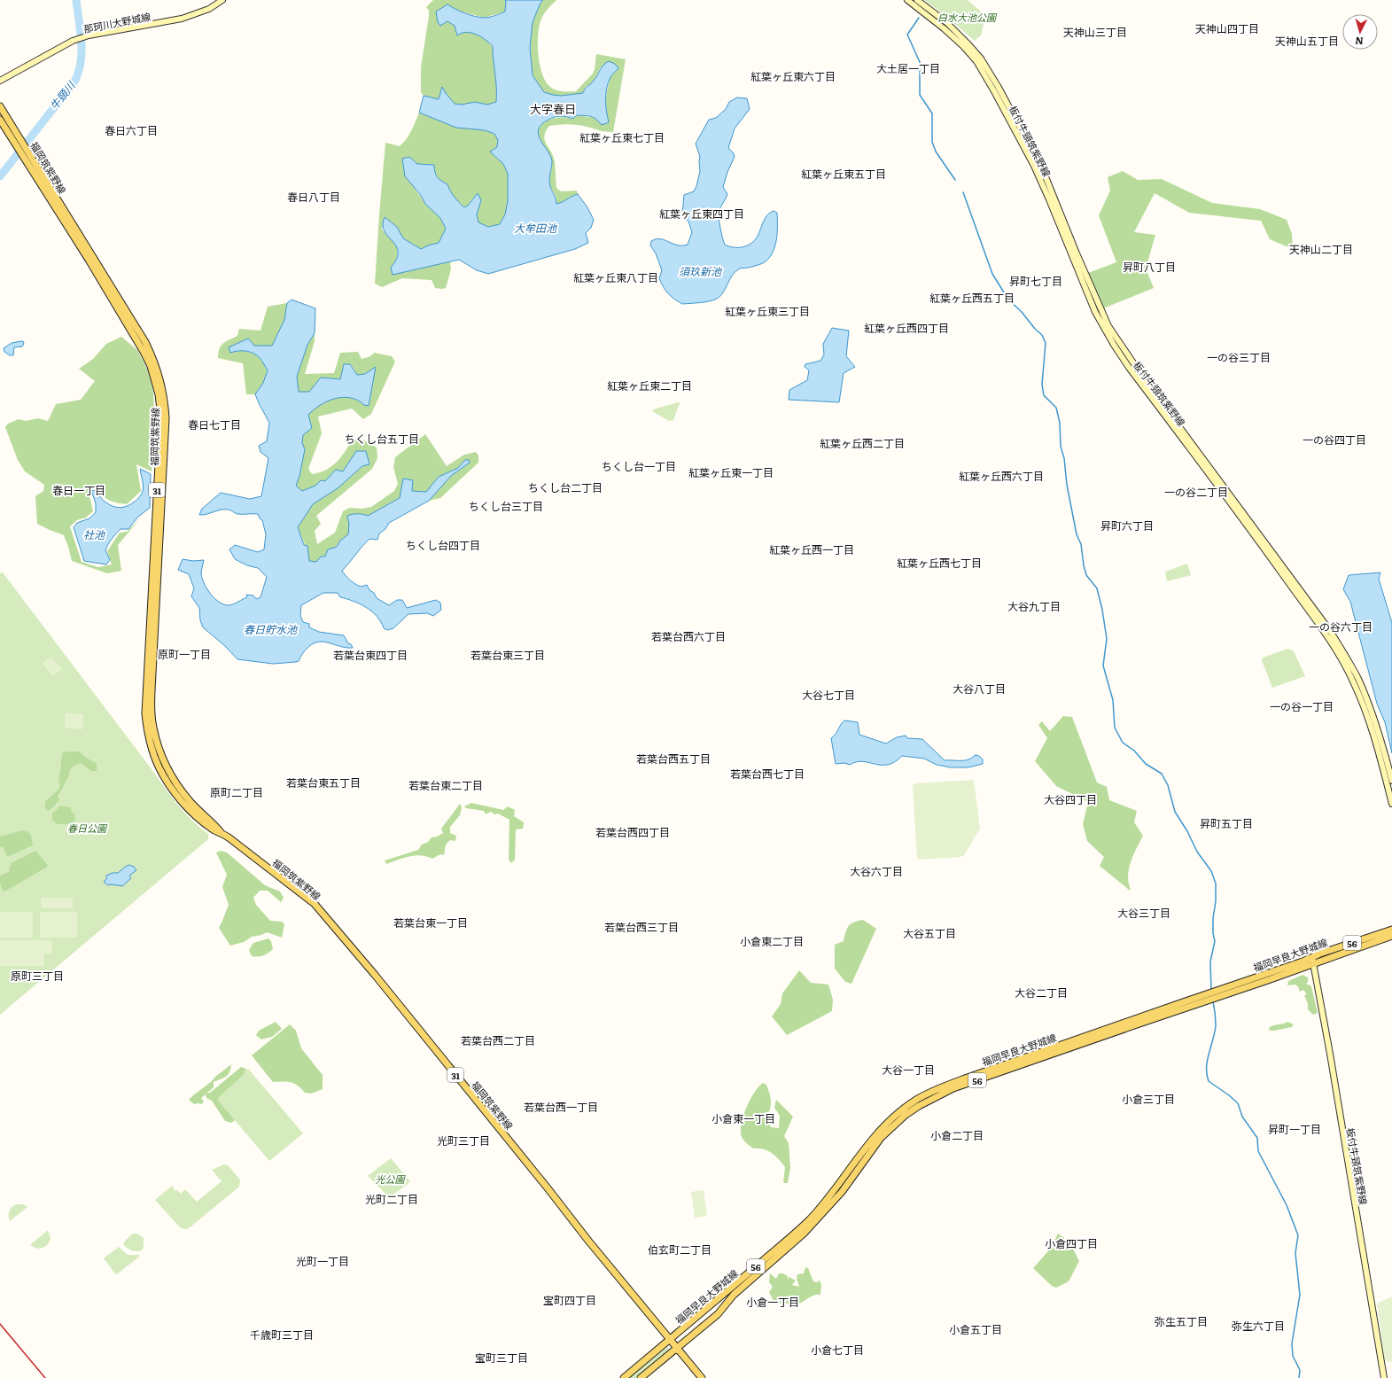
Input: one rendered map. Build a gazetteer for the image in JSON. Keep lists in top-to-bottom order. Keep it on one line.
{"streets":{"main road":["那珂川大野城線","板付牛頸筑紫野線","福岡筑紫野線","31","56","福岡早良大野城線"]},"crossings":[["板付牛頸筑紫野線","福岡早良大野城線"],["福岡筑紫野線","福岡早良大野城線"]],"districts":["天神山四丁目","天神山三丁目","天神山五丁目","大土居一丁目","紅葉ヶ丘東六丁目","大字春日","春日六丁目","紅葉ヶ丘東七丁目","紅葉ヶ丘東五丁目","春日八丁目","紅葉ヶ丘東四丁目","天神山二丁目","昇町八丁目","紅葉ヶ丘東八丁目","昇町七丁目","紅葉ヶ丘西五丁目","紅葉ヶ丘東三丁目","紅葉ヶ丘西四丁目","一の谷三丁目","紅葉ヶ丘東二丁目","春日七丁目","ちくし台五丁目","一の谷四丁目","紅葉ヶ丘西二丁目","ちくし台一丁目","紅葉ヶ丘東一丁目","紅葉ヶ丘西六丁目","ちくし台二丁目","春日一丁目","一の谷二丁目","ちくし台三丁目","昇町六丁目","ちくし台四丁目","紅葉ヶ丘西一丁目","紅葉ヶ丘西七丁目","大谷九丁目","一の谷六丁目","若葉台西六丁目","原町一丁目","若葉台東四丁目","若葉台東三丁目","大谷八丁目","大谷七丁目","一の谷一丁目","若葉台西五丁目","若葉台西七丁目","若葉台東五丁目","若葉台東二丁目","原町二丁目","大谷四丁目","昇町五丁目","若葉台西四丁目","大谷六丁目","大谷三丁目","若葉台東一丁目","若葉台西三丁目","大谷五丁目","小倉東二丁目","原町三丁目","大谷二丁目","若葉台西二丁目","大谷一丁目","小倉三丁目","若葉台西一丁目","小倉東一丁目","昇町一丁目","小倉二丁目","光町三丁目","光町二丁目","小倉四丁目","伯玄町二丁目","光町一丁目","宝町四丁目","小倉一丁目","弥生五丁目","弥生六丁目","小倉五丁目","千歳町三丁目","小倉七丁目","宝町三丁目"],"water":["牛頸川","大牟田池","須玖新池","社池","春日貯水池"],"parks":["白水大池公園","春日公園","光公園"],"north":"bottom"}
